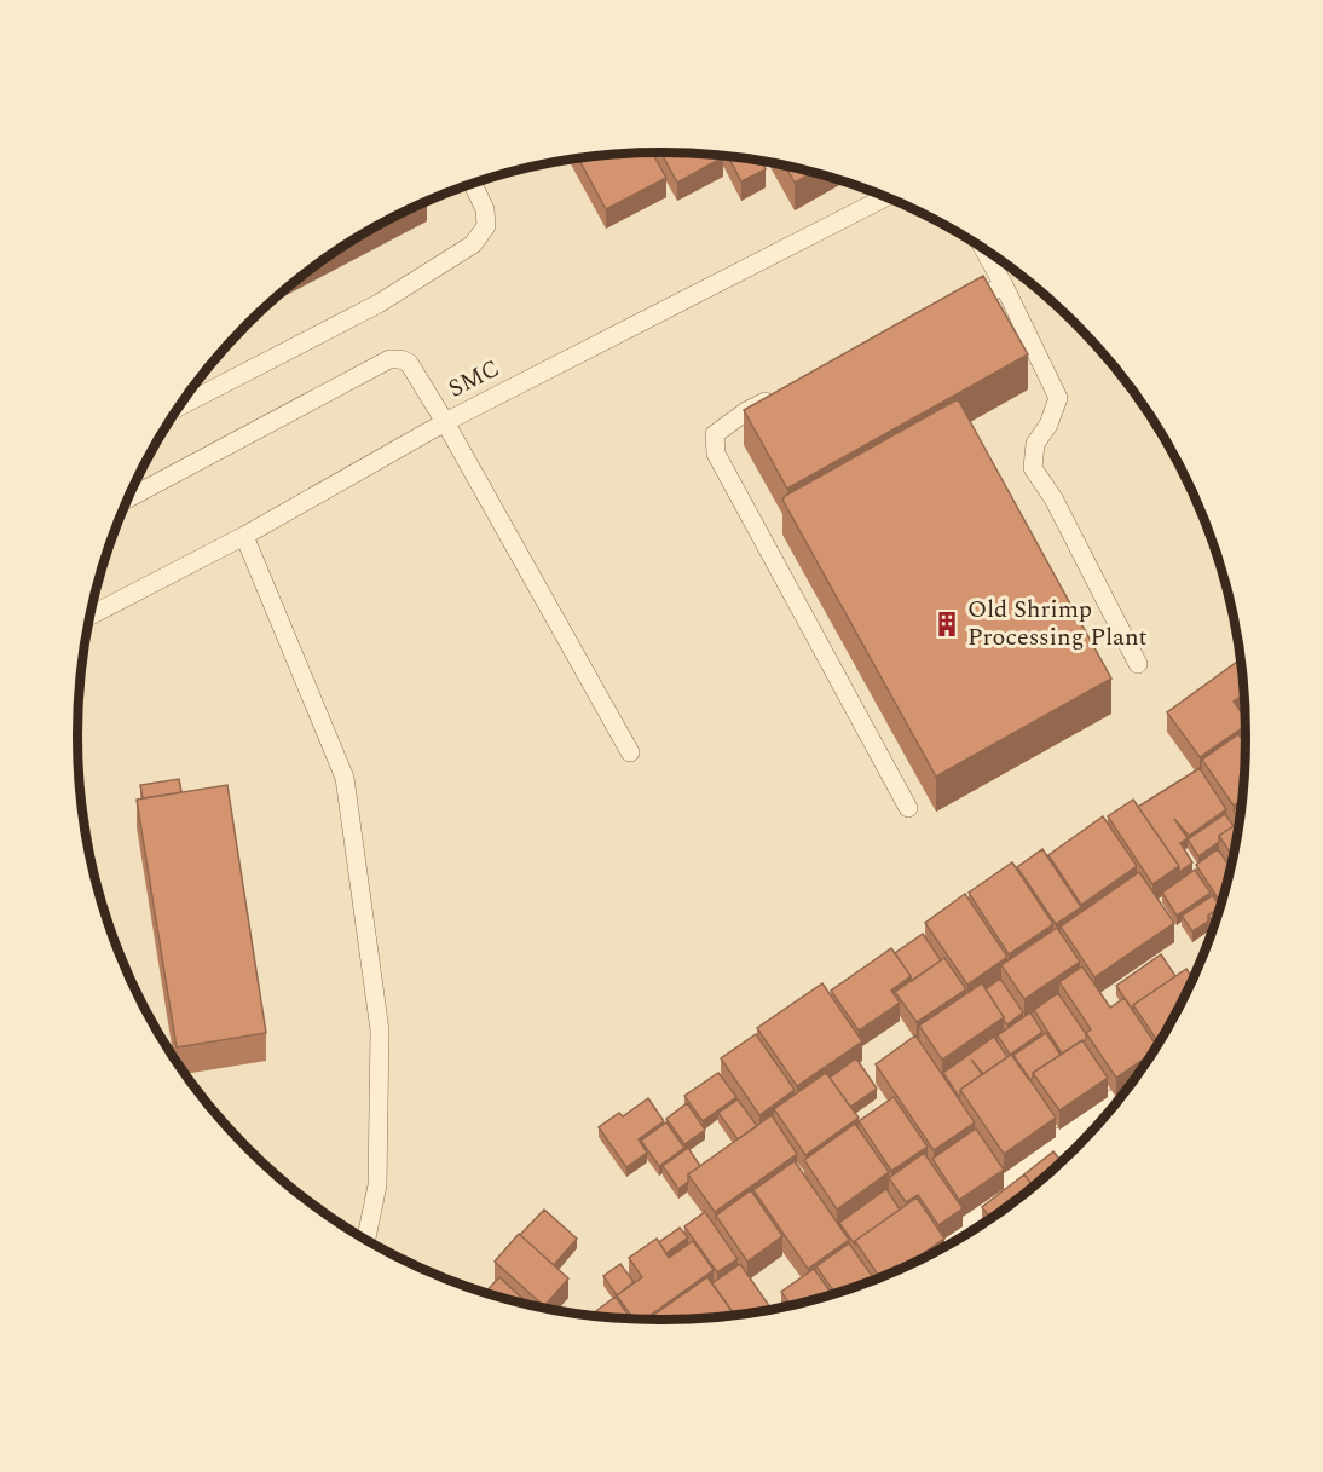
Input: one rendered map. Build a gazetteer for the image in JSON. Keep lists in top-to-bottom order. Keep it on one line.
{"streets":{"lane":["SMC"]},"places":{"building":["Old Shrimp Processing Plant"]}}
